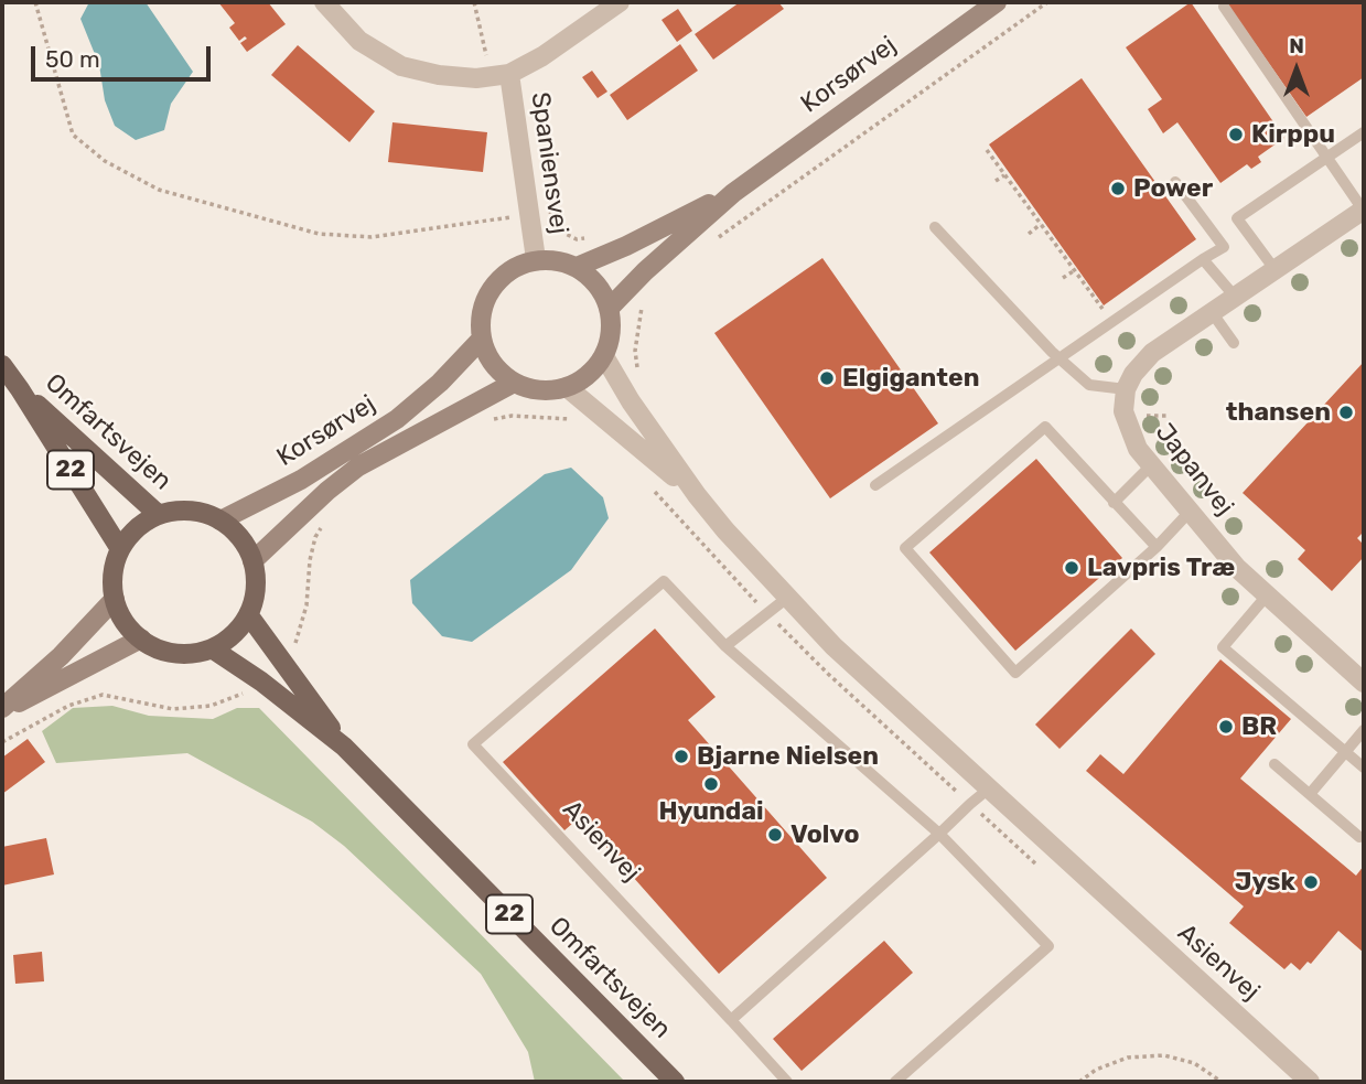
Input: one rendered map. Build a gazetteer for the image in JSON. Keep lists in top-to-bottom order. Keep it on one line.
{"streets":{"main road":["Korsørvej","Omfartsvejen","22"],"street":["Spaniensvej","Japanvej","Asienvej"]},"crossings":[["Korsørvej","Spaniensvej"],["Korsørvej","Omfartsvejen"],["Korsørvej","Asienvej"],["Spaniensvej","Asienvej"]],"places":["Kirppu","Power","Elgiganten","thansen","Lavpris Træ","BR","Bjarne Nielsen","Hyundai","Volvo","Jysk"],"scale_bar":"50 m","north":"top"}
